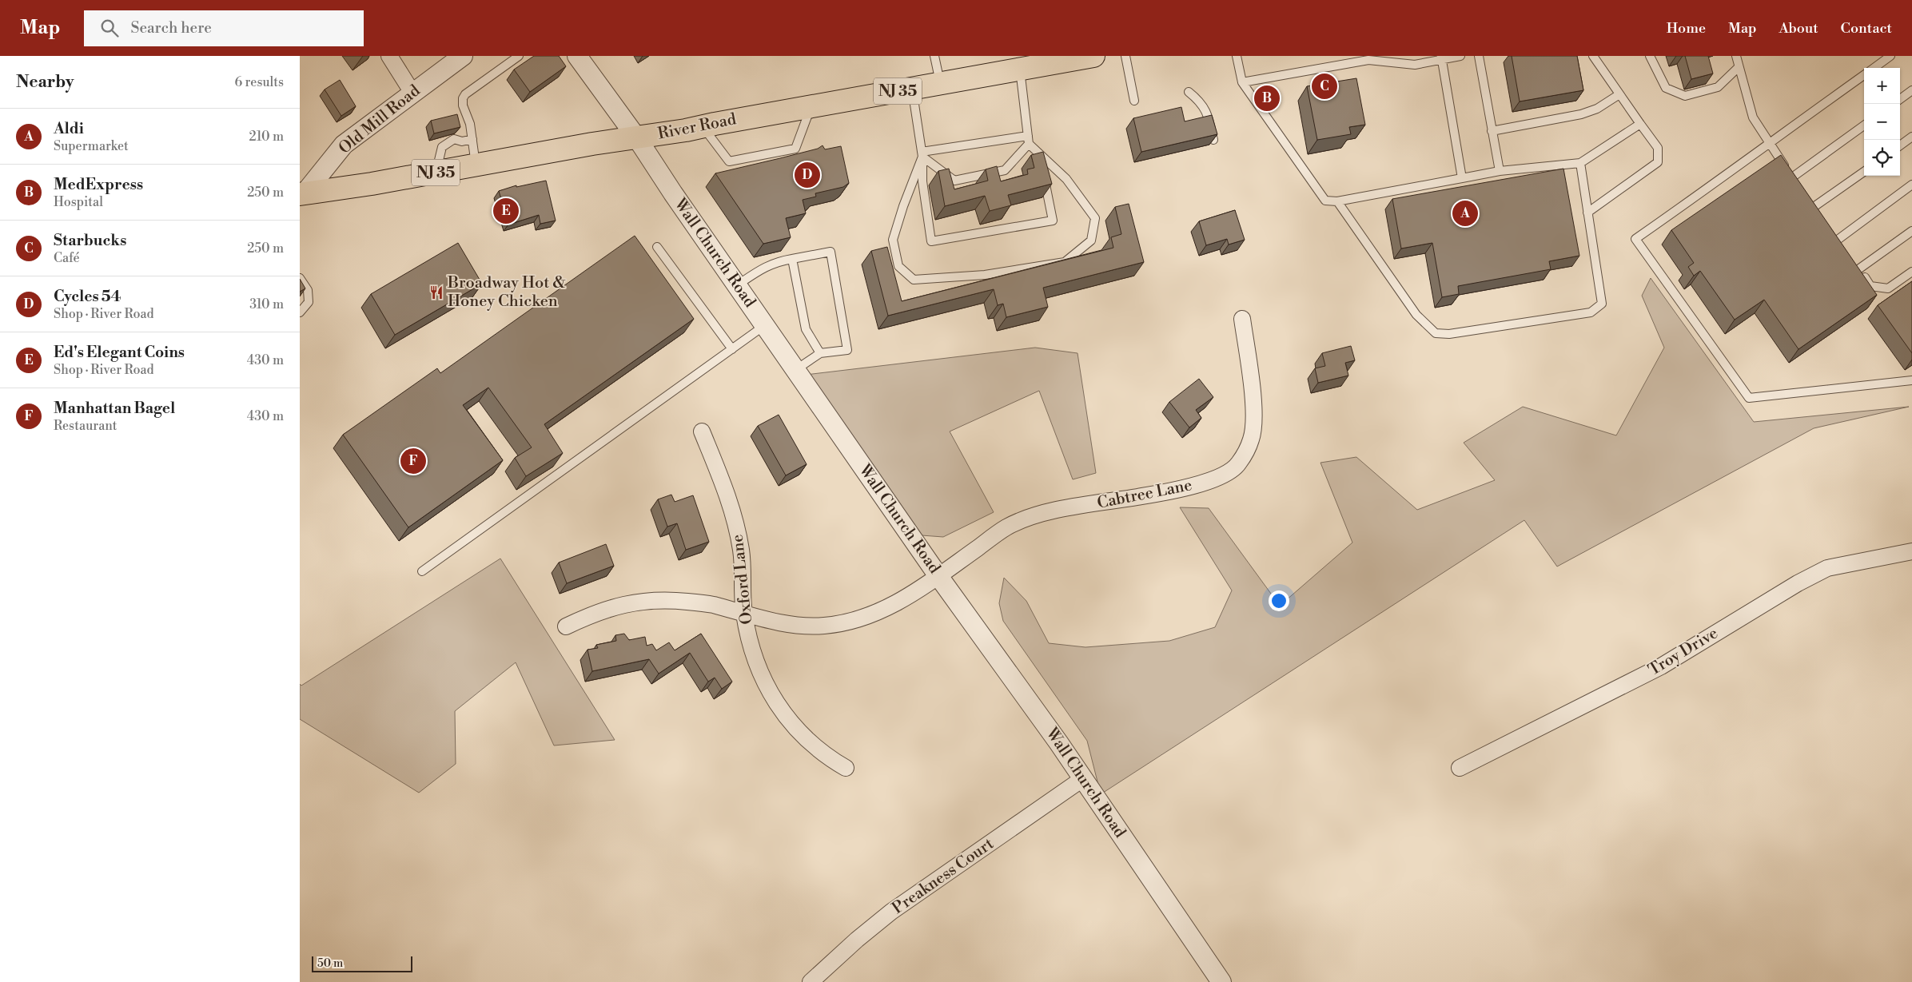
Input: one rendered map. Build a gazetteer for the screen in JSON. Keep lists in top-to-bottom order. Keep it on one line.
{"streets":{"highway":["NJ 35","River Road"],"street":["Old Mill Road","Wall Church Road","Cabtree Lane","Oxford Lane","Troy Drive","Preakness Court"]},"crossings":[["Old Mill Road","River Road"],["River Road","Wall Church Road"],["Wall Church Road","Cabtree Lane"],["Wall Church Road","Preakness Court"],["Cabtree Lane","Oxford Lane"]],"places":{"restaurant":["Broadway Hot & Honey Chicken"]},"scale_bar":"50 m","page":{"header":"Map","search":"Search here","nav":["Home","Map","About","Contact"],"heading":["Nearby","6 results"],"map_buttons":["+","−"],"pins":["C","B","D","E","A","F"],"list":[{"mark":"A","name":"Aldi","note":"Supermarket","value":"210 m"},{"mark":"B","name":"MedExpress","note":"Hospital","value":"250 m"},{"mark":"C","name":"Starbucks","note":"Café","value":"250 m"},{"mark":"D","name":"Cycles 54","note":"Shop · River Road","value":"310 m"},{"mark":"E","name":"Ed's Elegant Coins","note":"Shop · River Road","value":"430 m"},{"mark":"F","name":"Manhattan Bagel","note":"Restaurant","value":"430 m"}],"scale":"50 m"}}
